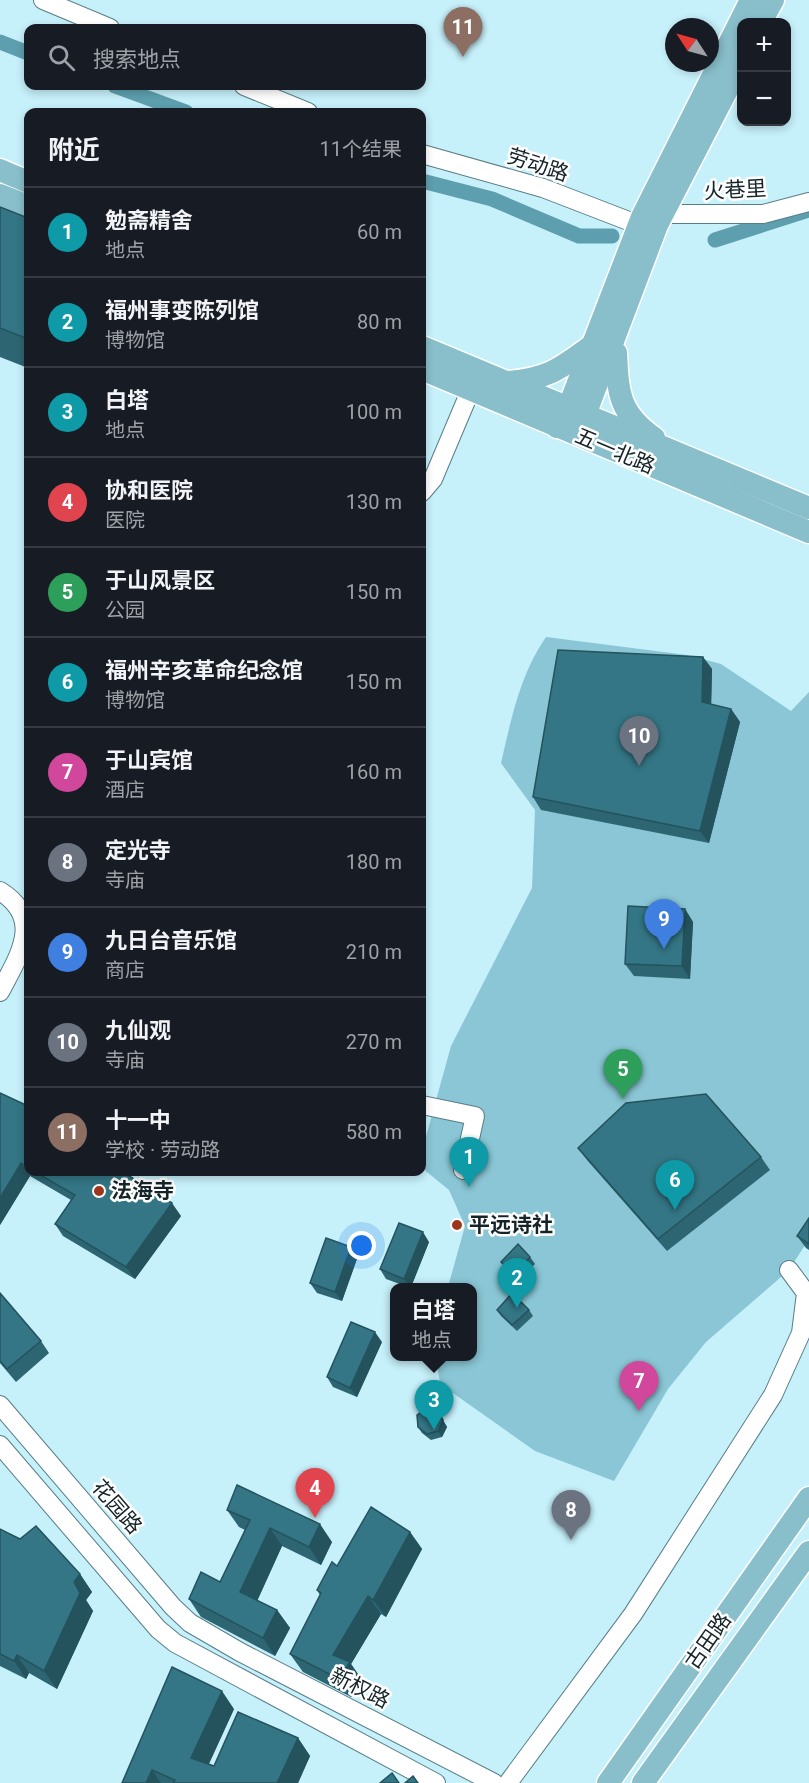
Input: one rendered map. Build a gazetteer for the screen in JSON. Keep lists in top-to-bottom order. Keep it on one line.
{"streets":{"main road":["五一北路","古田路"],"street":["劳动路","火巷里","花园路","新权路"]},"crossings":[["花园路","新权路"]],"places":["法海寺","平远诗社"],"north":"top left","page":{"pins":["11","10","9","5","1","6","2","7","3","4","8"],"map_buttons":["+","−"],"search":"搜索地点","heading":["附近","11个结果"],"list":[{"mark":"1","name":"勉斋精舍","note":"地点","value":"60 m"},{"mark":"2","name":"福州事变陈列馆","note":"博物馆","value":"80 m"},{"mark":"3","name":"白塔","note":"地点","value":"100 m"},{"mark":"4","name":"协和医院","note":"医院","value":"130 m"},{"mark":"5","name":"于山风景区","note":"公园","value":"150 m"},{"mark":"6","name":"福州辛亥革命纪念馆","note":"博物馆","value":"150 m"},{"mark":"7","name":"于山宾馆","note":"酒店","value":"160 m"},{"mark":"8","name":"定光寺","note":"寺庙","value":"180 m"},{"mark":"9","name":"九日台音乐馆","note":"商店","value":"210 m"},{"mark":"10","name":"九仙观","note":"寺庙","value":"270 m"},{"mark":"11","name":"十一中","note":"学校 · 劳动路","value":"580 m"}],"popup":["白塔","地点"]}}
